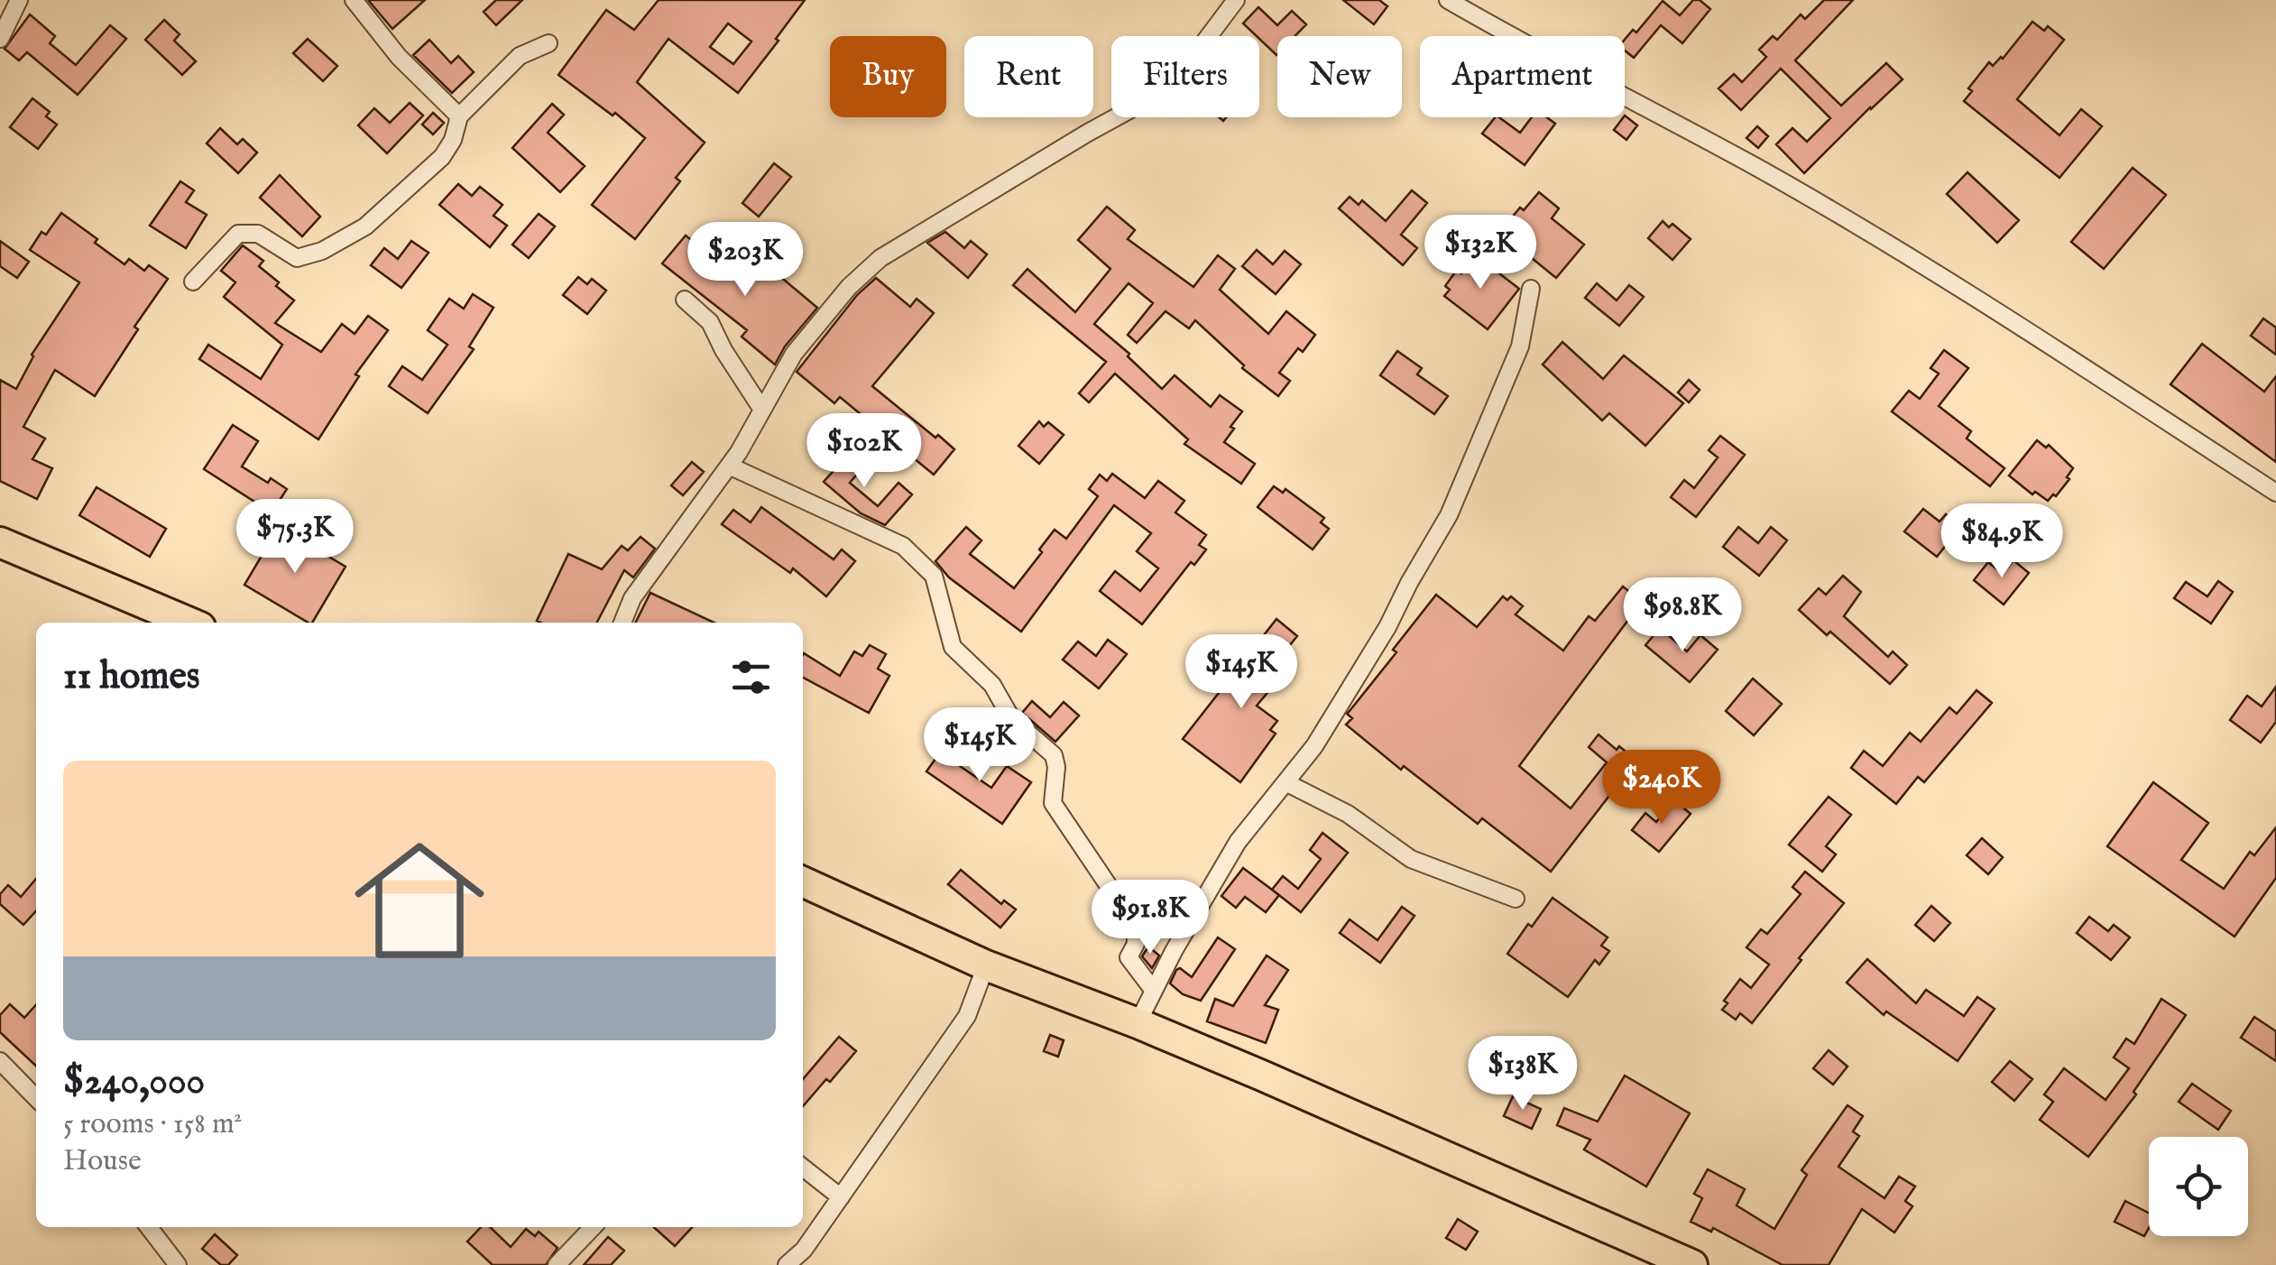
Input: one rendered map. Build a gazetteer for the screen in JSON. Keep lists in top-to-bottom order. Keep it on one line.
{"page":{"chip":["Buy","Rent","Filters","New","Apartment"],"price":["$132K","$203K","$102K","$75.3K","$84.9K","$98.8K","$145K","$145K","$240K","$91.8K","$138K"],"heading":"11 homes","list":[{"name":"$240,000","note":"5 rooms · 158 m² · House"}]}}
